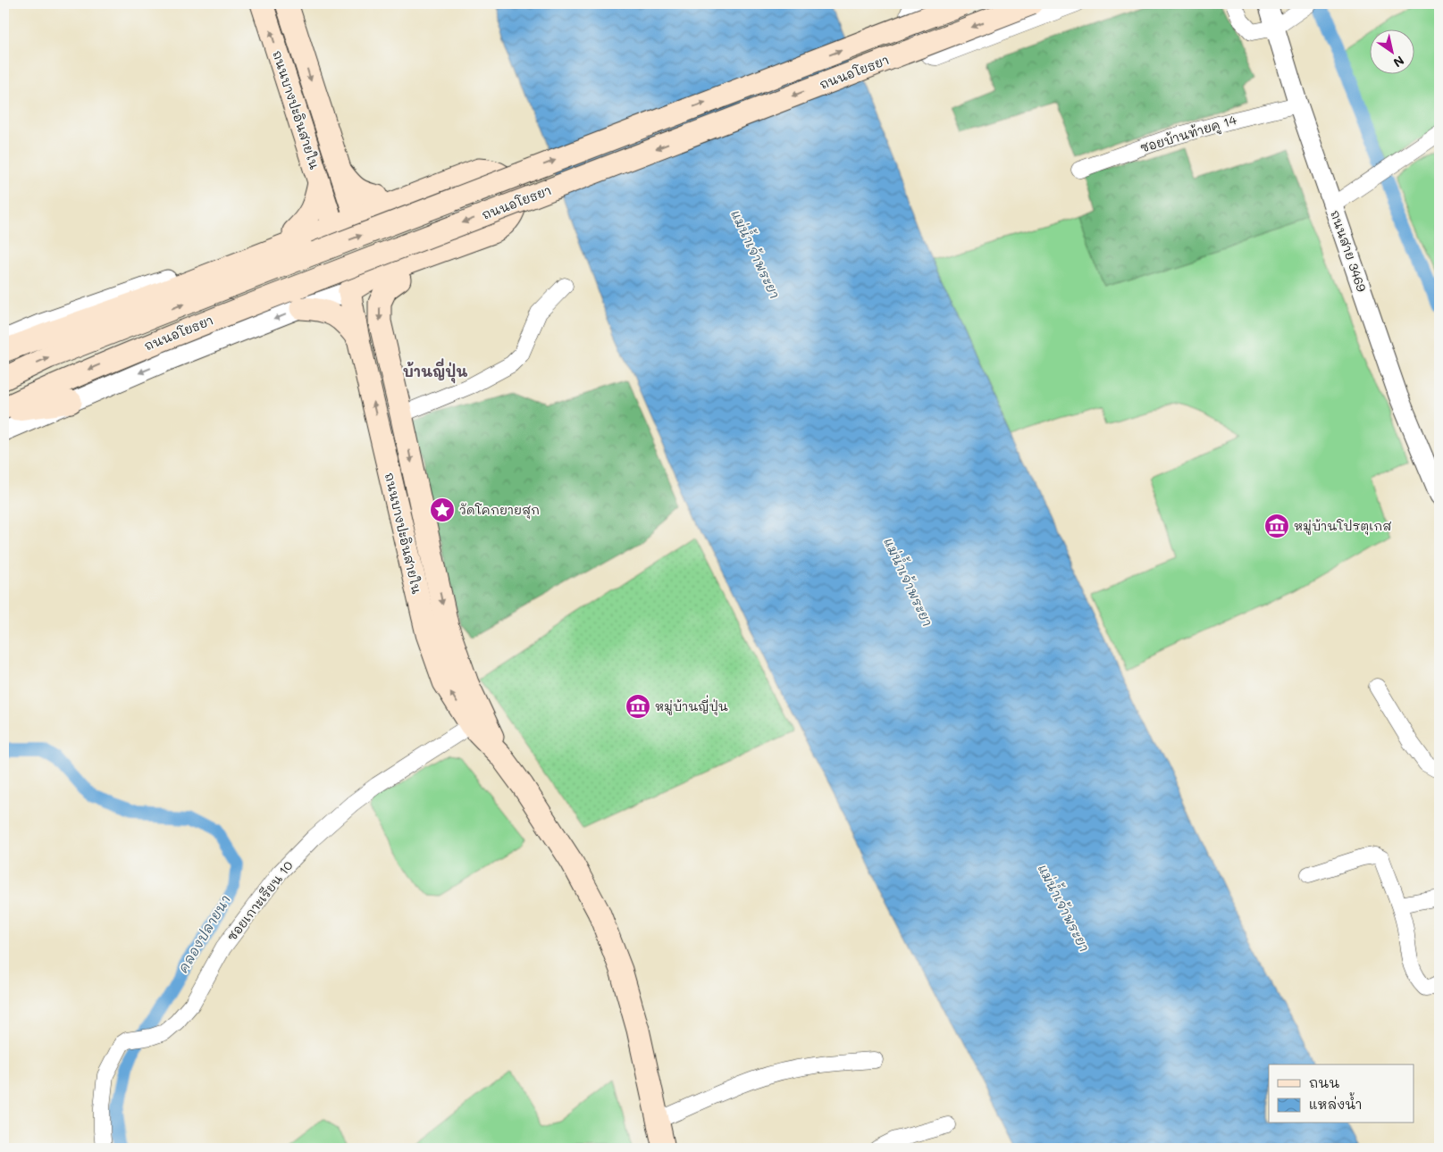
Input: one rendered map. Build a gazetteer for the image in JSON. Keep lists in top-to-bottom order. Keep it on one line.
{"streets":{"main road":["ถนนอโยธยา","ถนนบางปะอินสายใน"],"street":["ซอยบ้านท้ายคู 14","ถนนสาย 3469","ซอยเกาะเรียน 10"]},"crossings":[["ถนนอโยธยา","ถนนบางปะอินสายใน"],["ถนนบางปะอินสายใน","ซอยเกาะเรียน 10"],["ซอยบ้านท้ายคู 14","ถนนสาย 3469"]],"districts":["บ้านญี่ปุ่น"],"water":["แม่น้ำเจ้าพระยา","คลองปลายนา"],"places":{"place":["วัดโคกยายสุก"],"museum":["หมู่บ้านโปรตุเกส","หมู่บ้านญี่ปุ่น"]},"legend":["ถนน","แหล่งน้ำ"],"north":"bottom right"}
